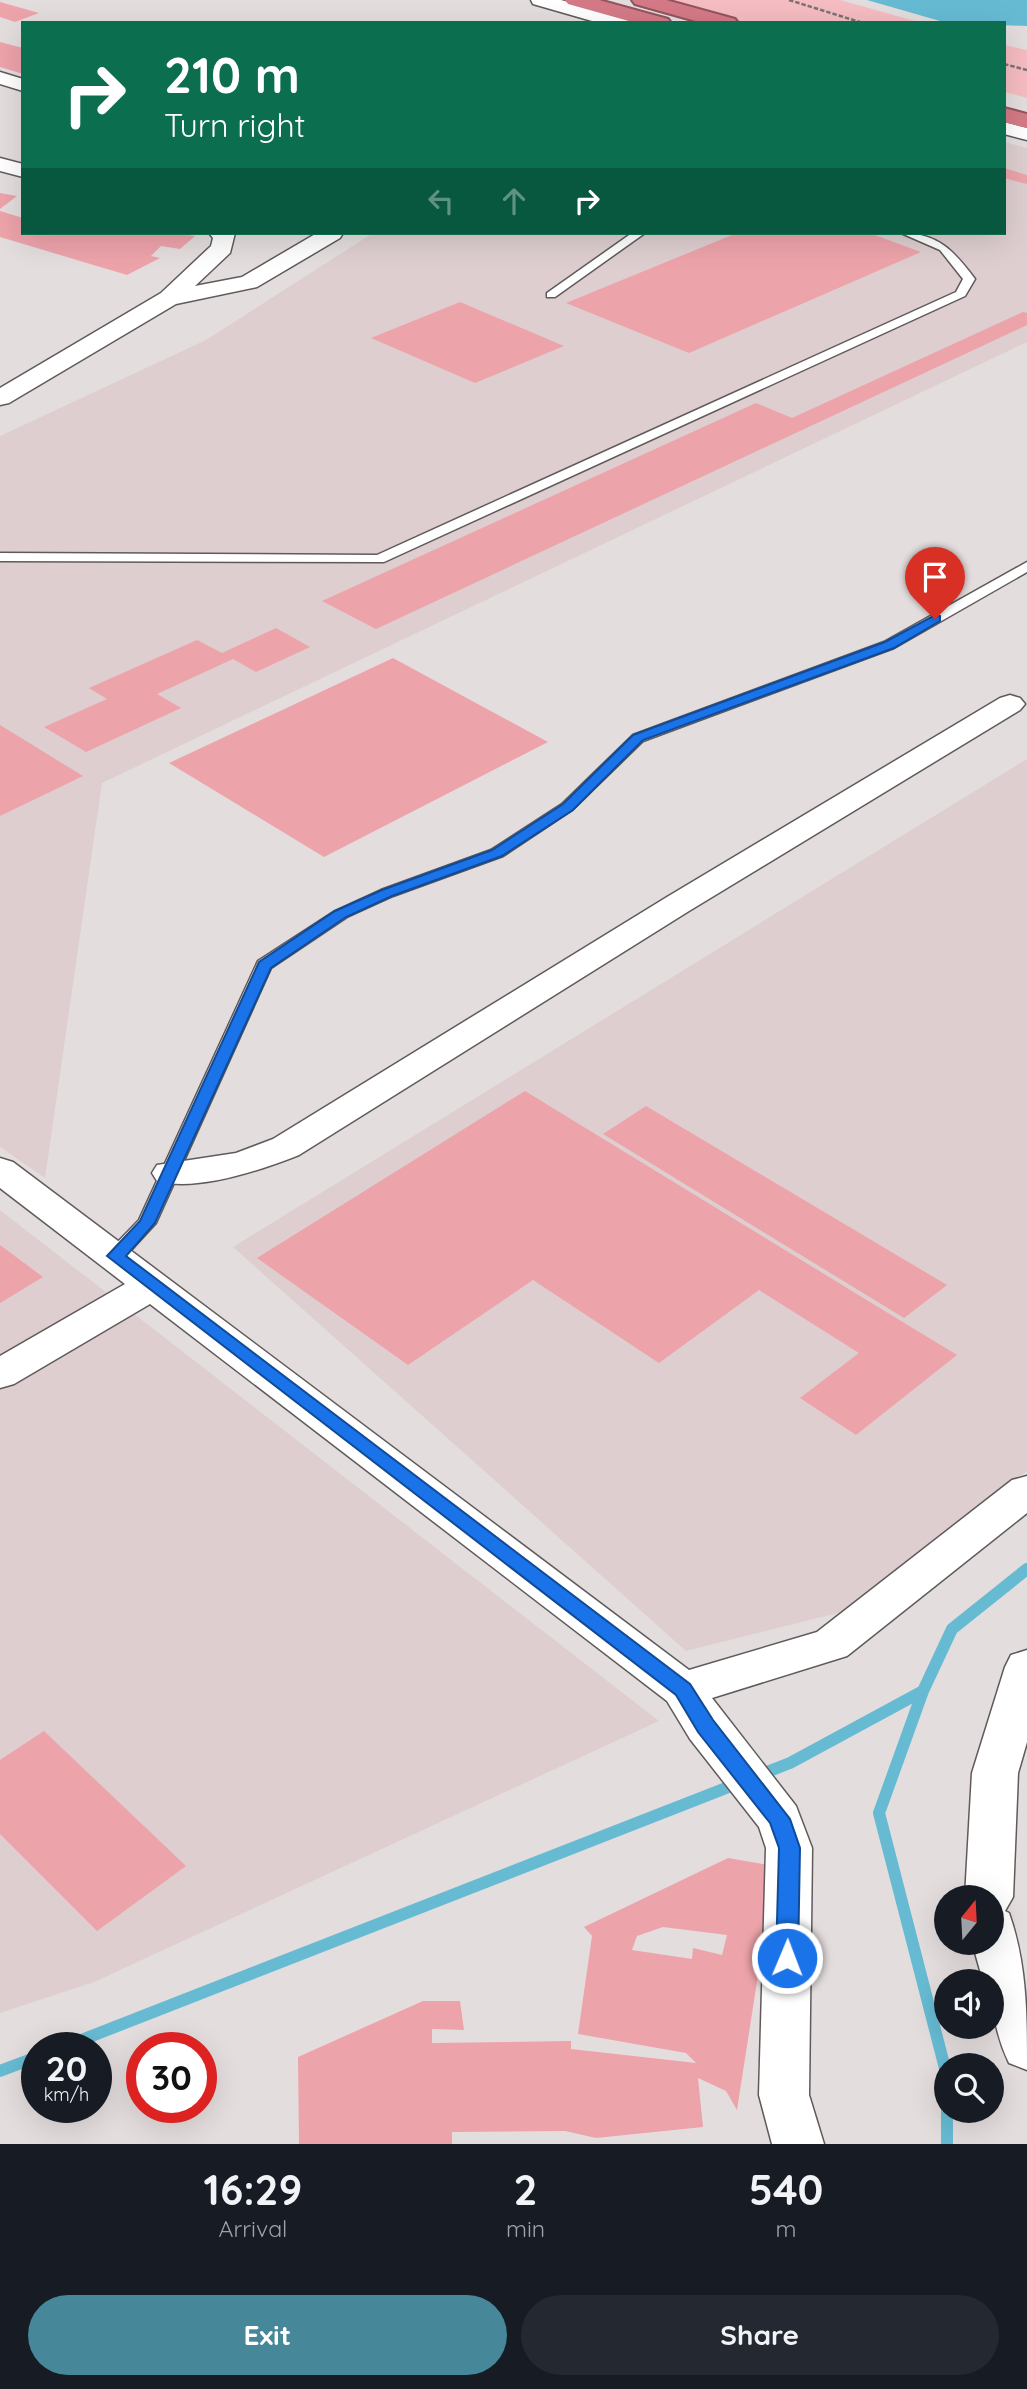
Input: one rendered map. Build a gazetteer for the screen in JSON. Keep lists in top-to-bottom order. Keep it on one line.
{"north":"top","page":{"turn":["210 m","Turn right"],"speed":"20 km/h","limit":"30","eta":["16:29","Arrival","2","min","540","m"],"buttons":["Exit","Share"]}}
